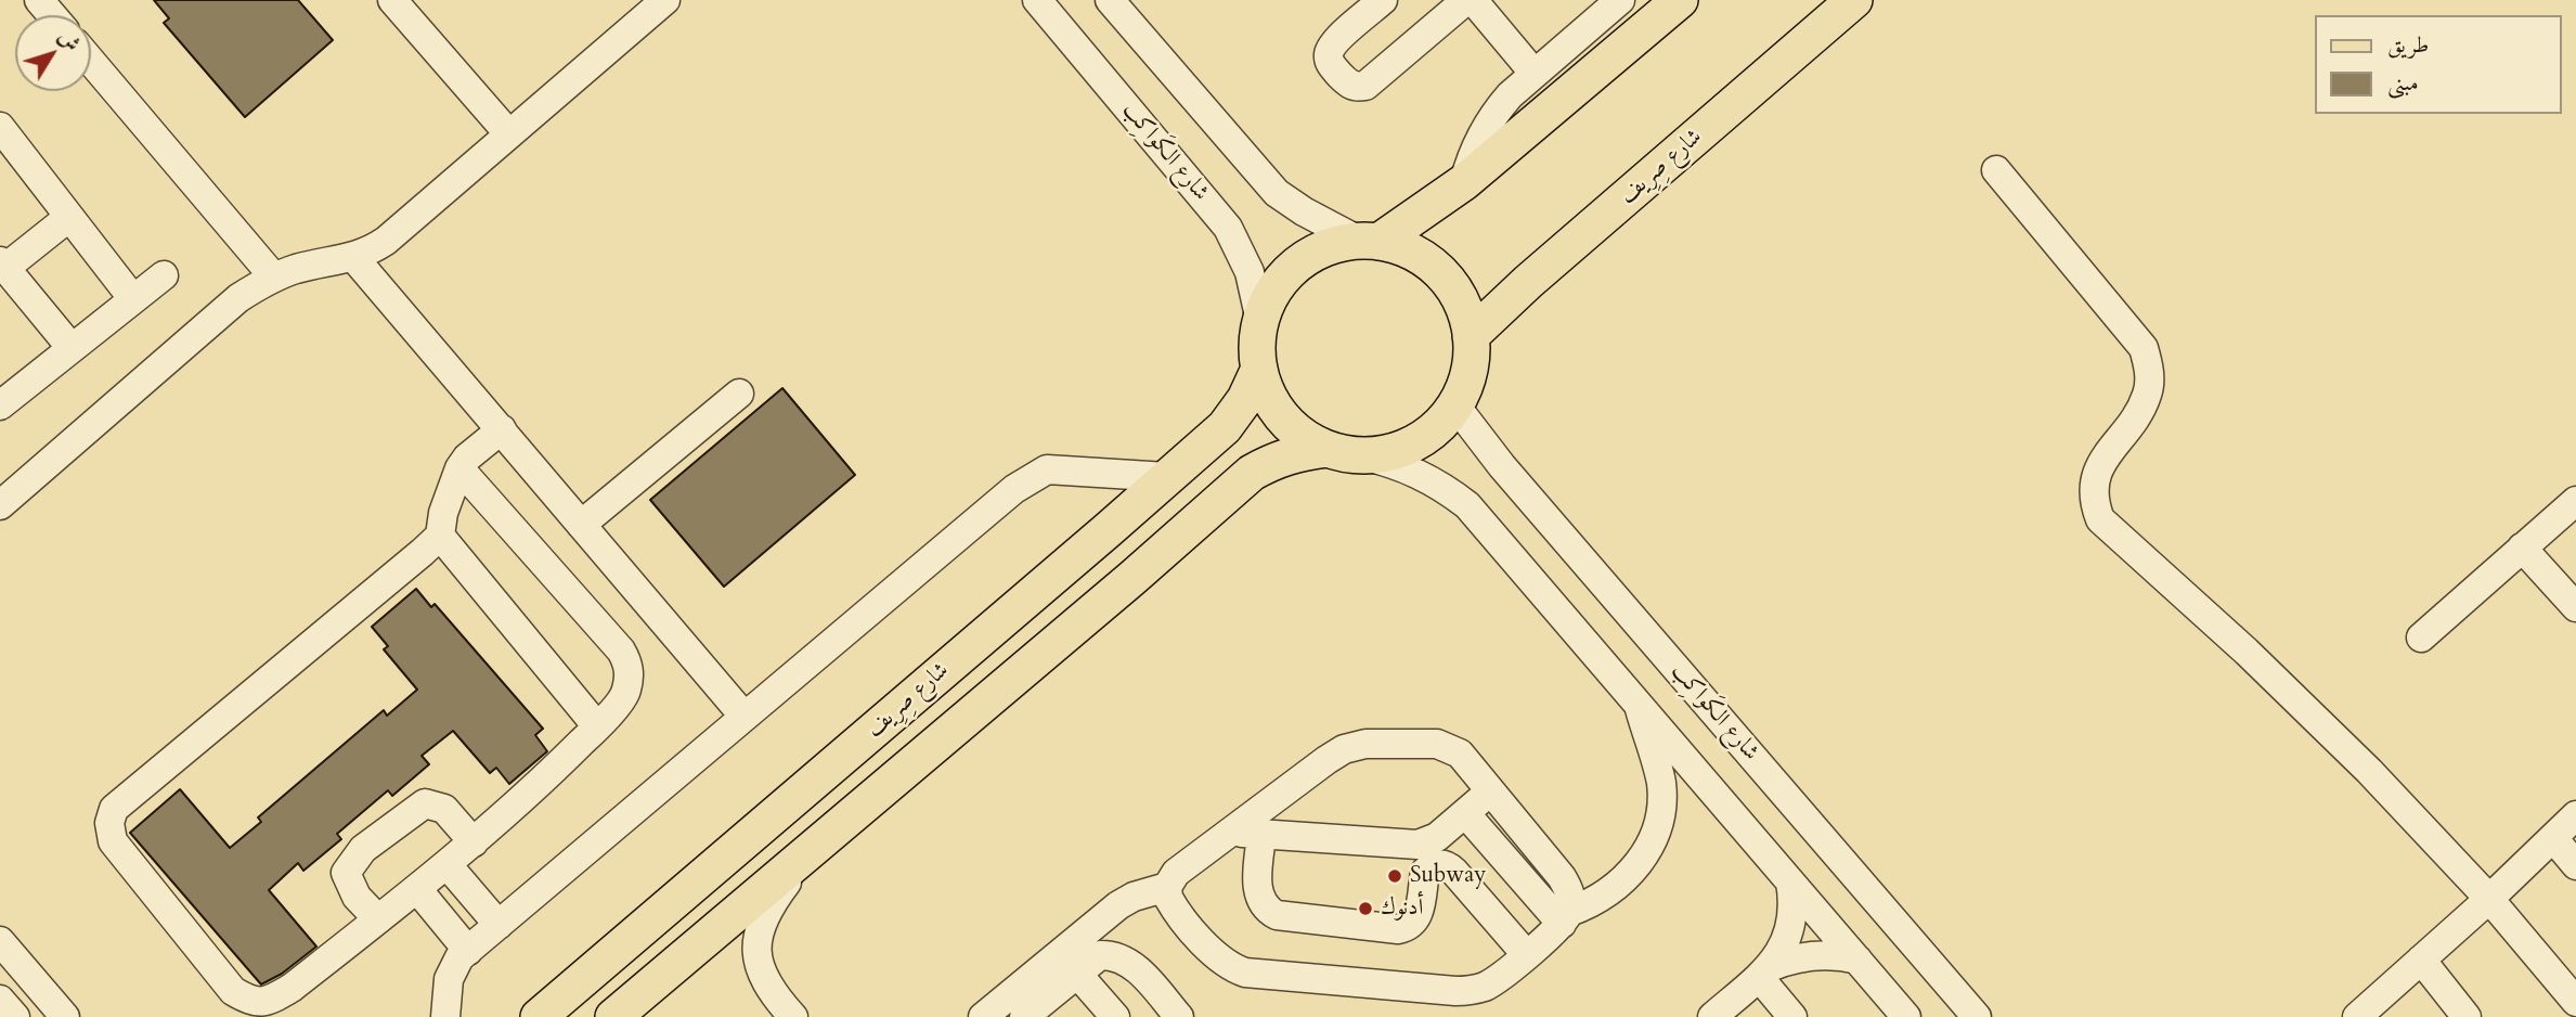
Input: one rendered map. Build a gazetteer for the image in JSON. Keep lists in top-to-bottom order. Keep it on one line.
{"streets":{"main road":["شارع صِرِيف"],"street":["شارع الكَواكِب"]},"crossings":[["شارع الكَواكِب","شارع صِرِيف"]],"places":["Subway","أدنوك"],"legend":["طريق","مبنى"],"north":"top right"}
